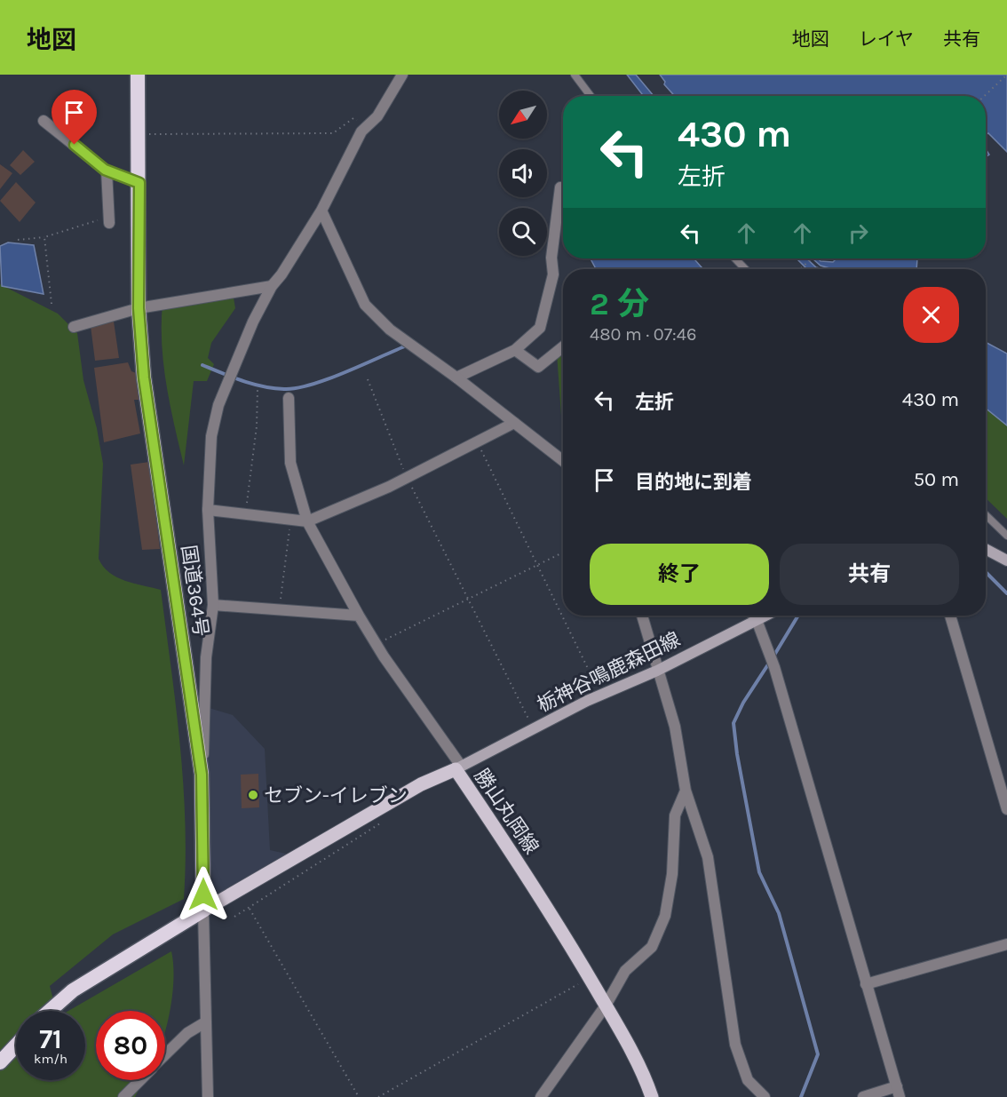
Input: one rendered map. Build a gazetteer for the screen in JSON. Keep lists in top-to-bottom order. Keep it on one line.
{"streets":{"highway":["国道364号"],"main road":["栃神谷鳴鹿森田線","勝山丸岡線"]},"crossings":[["国道364号","勝山丸岡線"],["栃神谷鳴鹿森田線","勝山丸岡線"]],"places":["セブン-イレブン"],"north":"bottom left","page":{"header":"地図","nav":["地図","レイヤ","共有"],"turn":["430 m","左折"],"heading":["2 分","480 m · 07:46"],"list":[{"name":"左折","value":"430 m"},{"name":"目的地に到着","value":"50 m"}],"buttons":["終了","共有"],"speed":"71 km/h","limit":"80"}}
